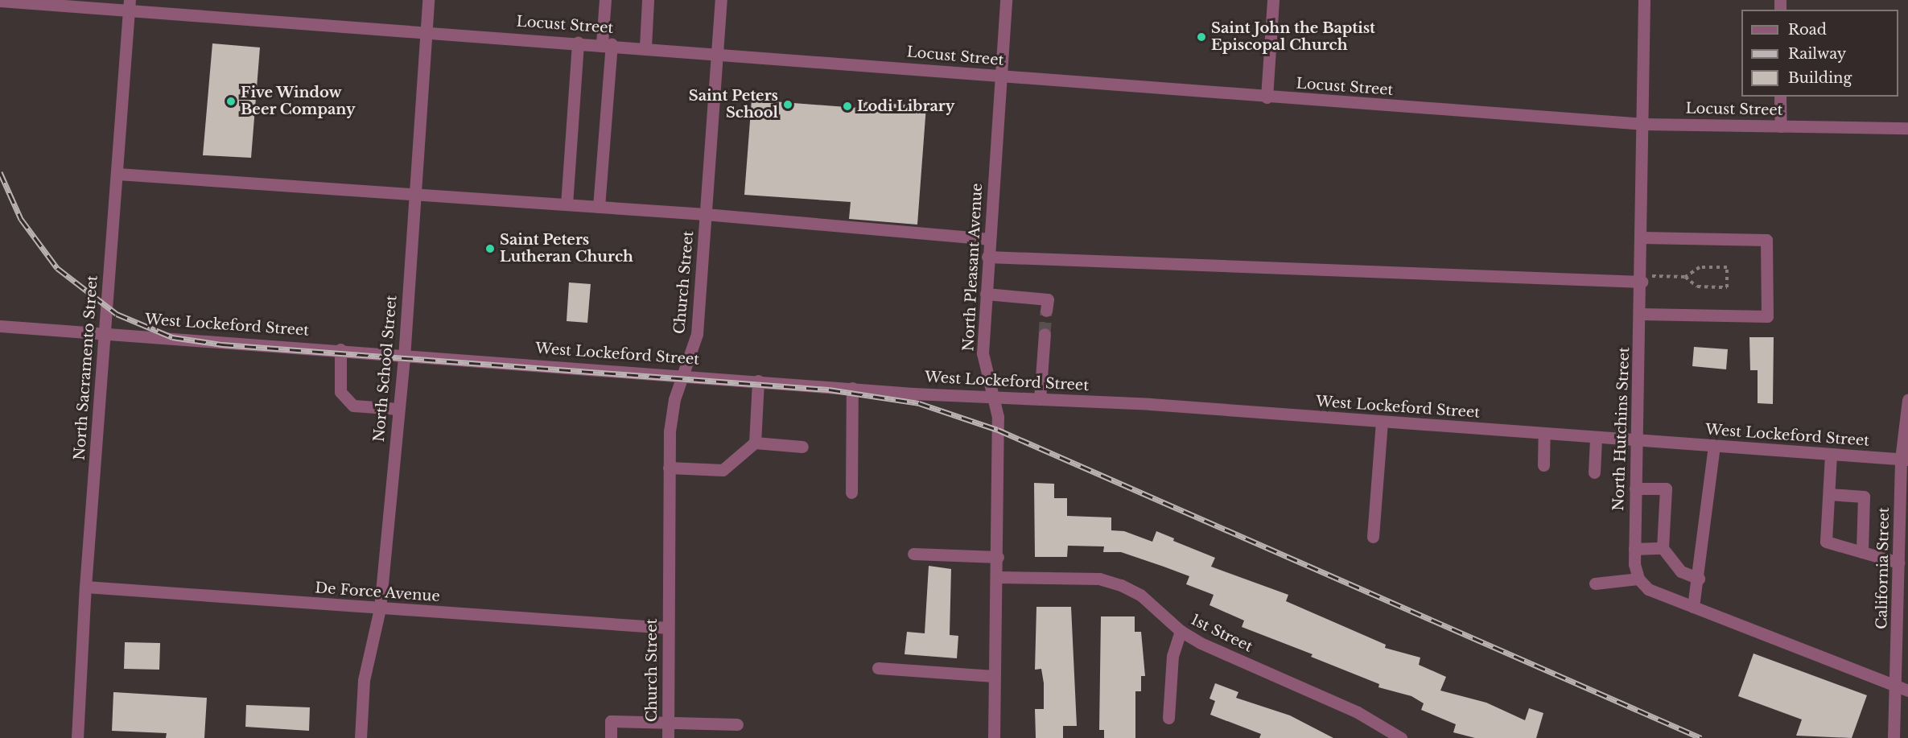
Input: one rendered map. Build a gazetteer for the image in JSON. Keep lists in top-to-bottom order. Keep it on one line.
{"streets":{"street":["Locust Street","North Pleasant Avenue","Church Street","West Lockeford Street","North Sacramento Street","North School Street","North Hutchins Street","California Street","De Force Avenue","1st Street"]},"crossings":[["Locust Street","North Pleasant Avenue"],["Locust Street","Church Street"],["Locust Street","North Sacramento Street"],["Locust Street","North School Street"],["Locust Street","North Hutchins Street"],["North Pleasant Avenue","West Lockeford Street"],["North Pleasant Avenue","1st Street"],["Church Street","West Lockeford Street"],["Church Street","De Force Avenue"],["West Lockeford Street","North Sacramento Street"],["West Lockeford Street","North School Street"],["West Lockeford Street","North Hutchins Street"],["West Lockeford Street","California Street"],["North Sacramento Street","De Force Avenue"],["North School Street","De Force Avenue"]],"places":["Saint John the Baptist Episcopal Church","Five Window Beer Company","Saint Peters School","Lodi Library","Saint Peters Lutheran Church"],"legend":["Road","Railway","Building"]}
